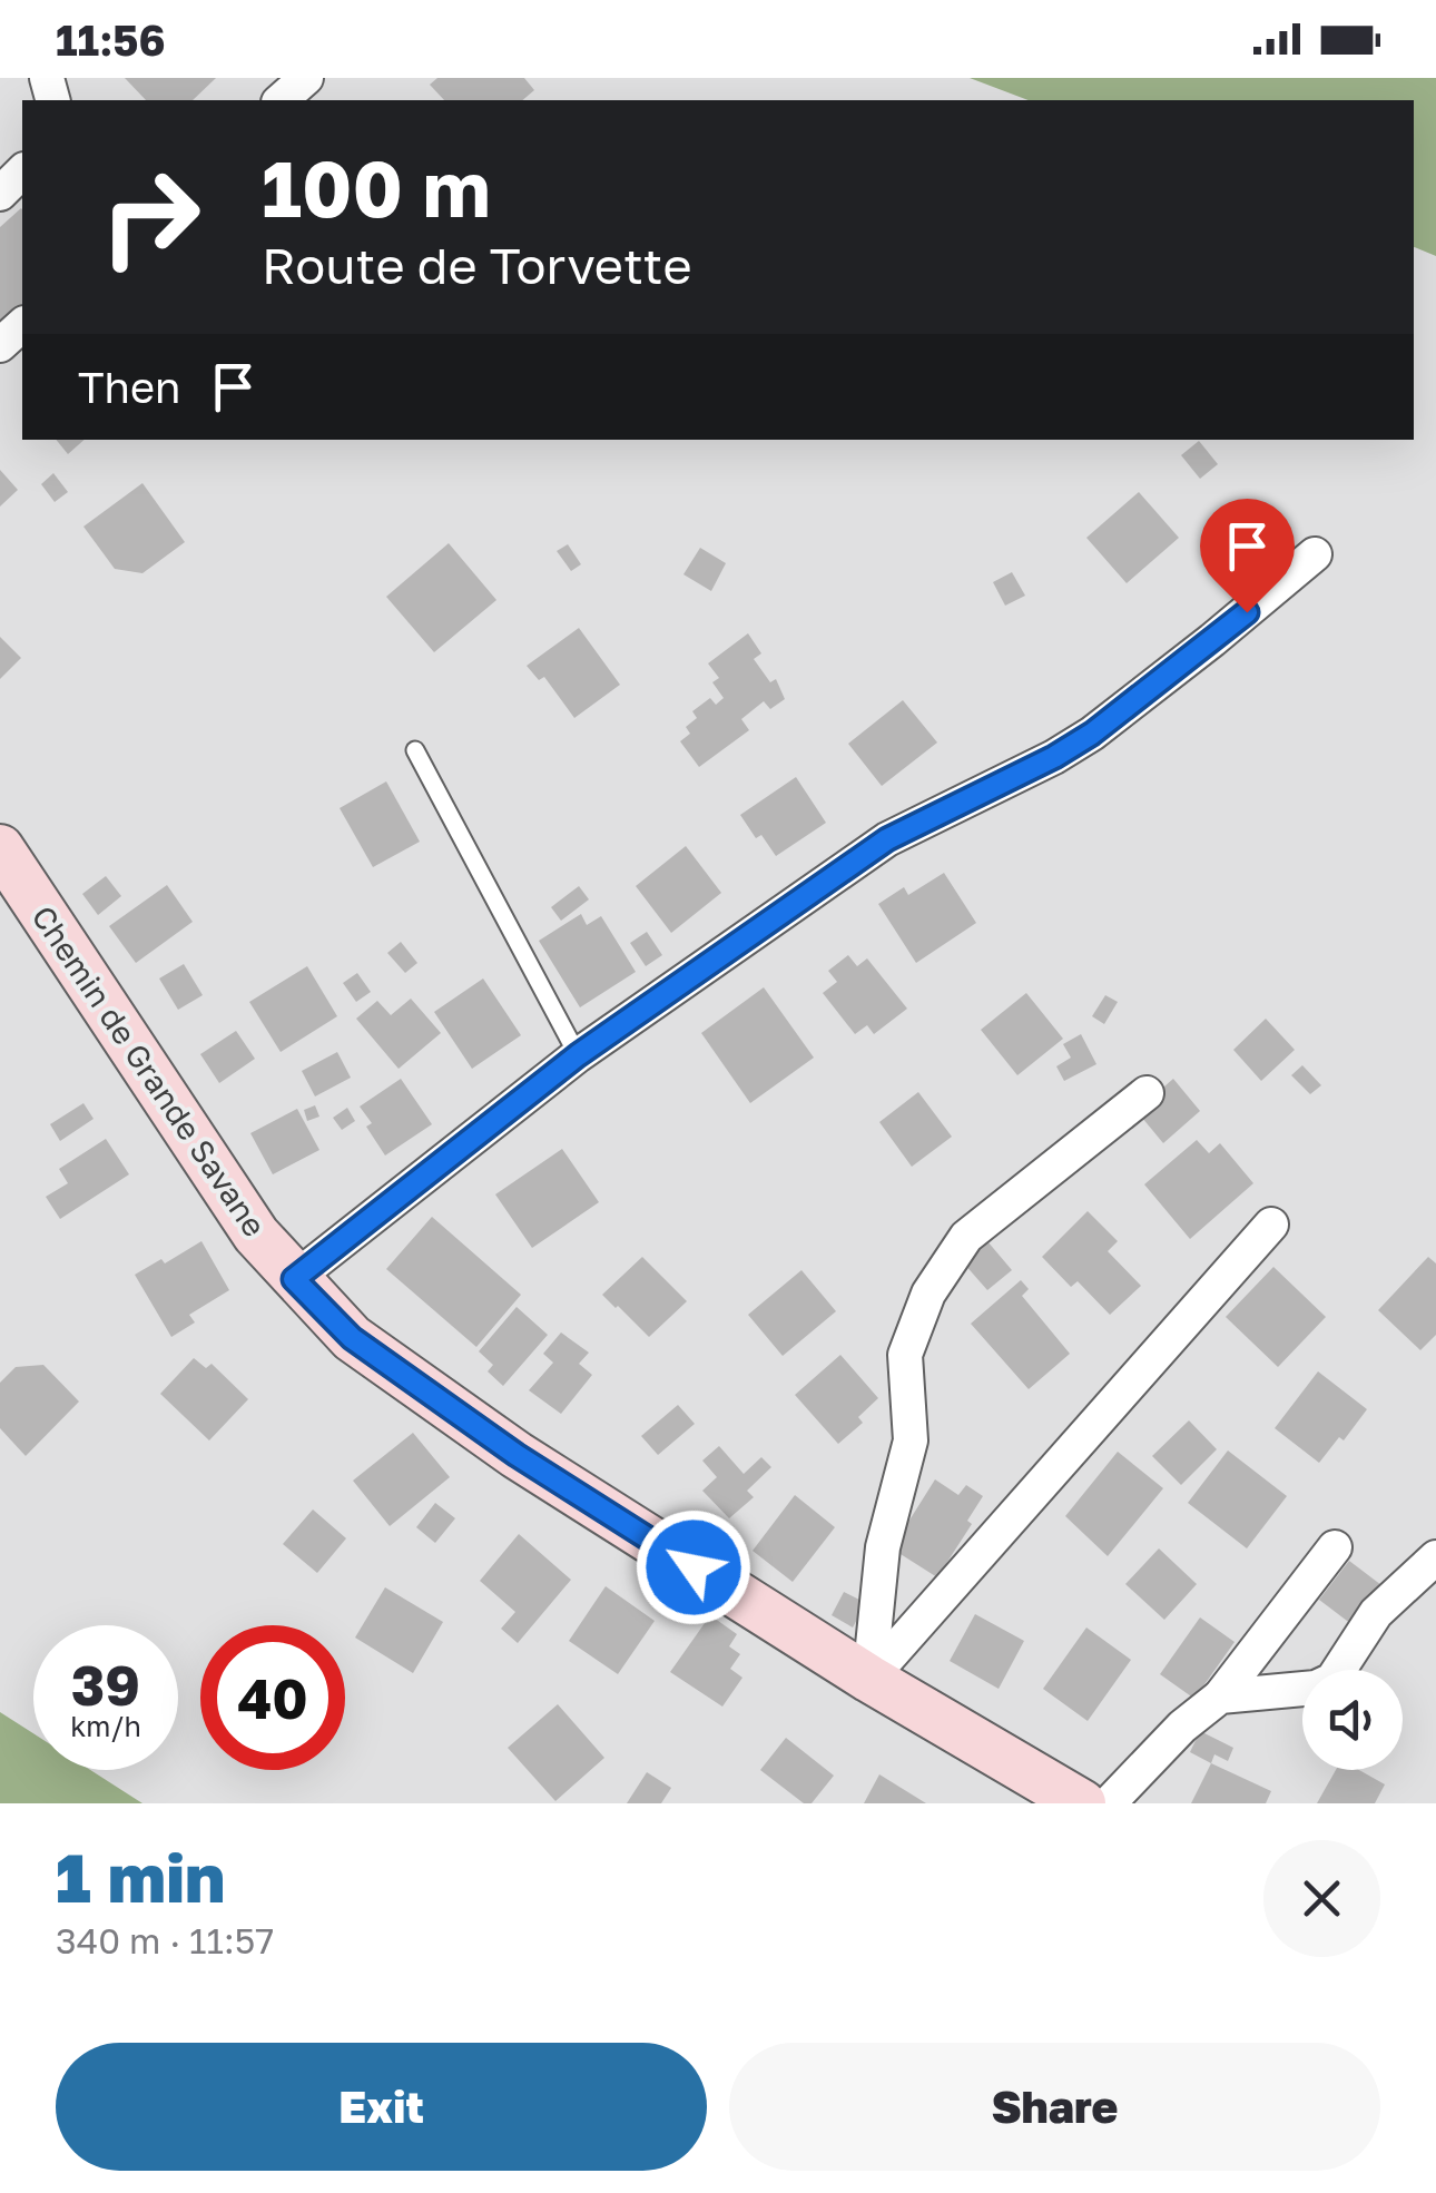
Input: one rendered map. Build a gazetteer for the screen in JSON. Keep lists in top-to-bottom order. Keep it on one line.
{"streets":{"street":["Chemin de Grande Savane"]},"page":{"status":"11:56","turn":["100 m","Route de Torvette"],"then":"Then","speed":"39 km/h","limit":"40","heading":["1 min","340 m · 11:57"],"buttons":["Exit","Share"]}}
